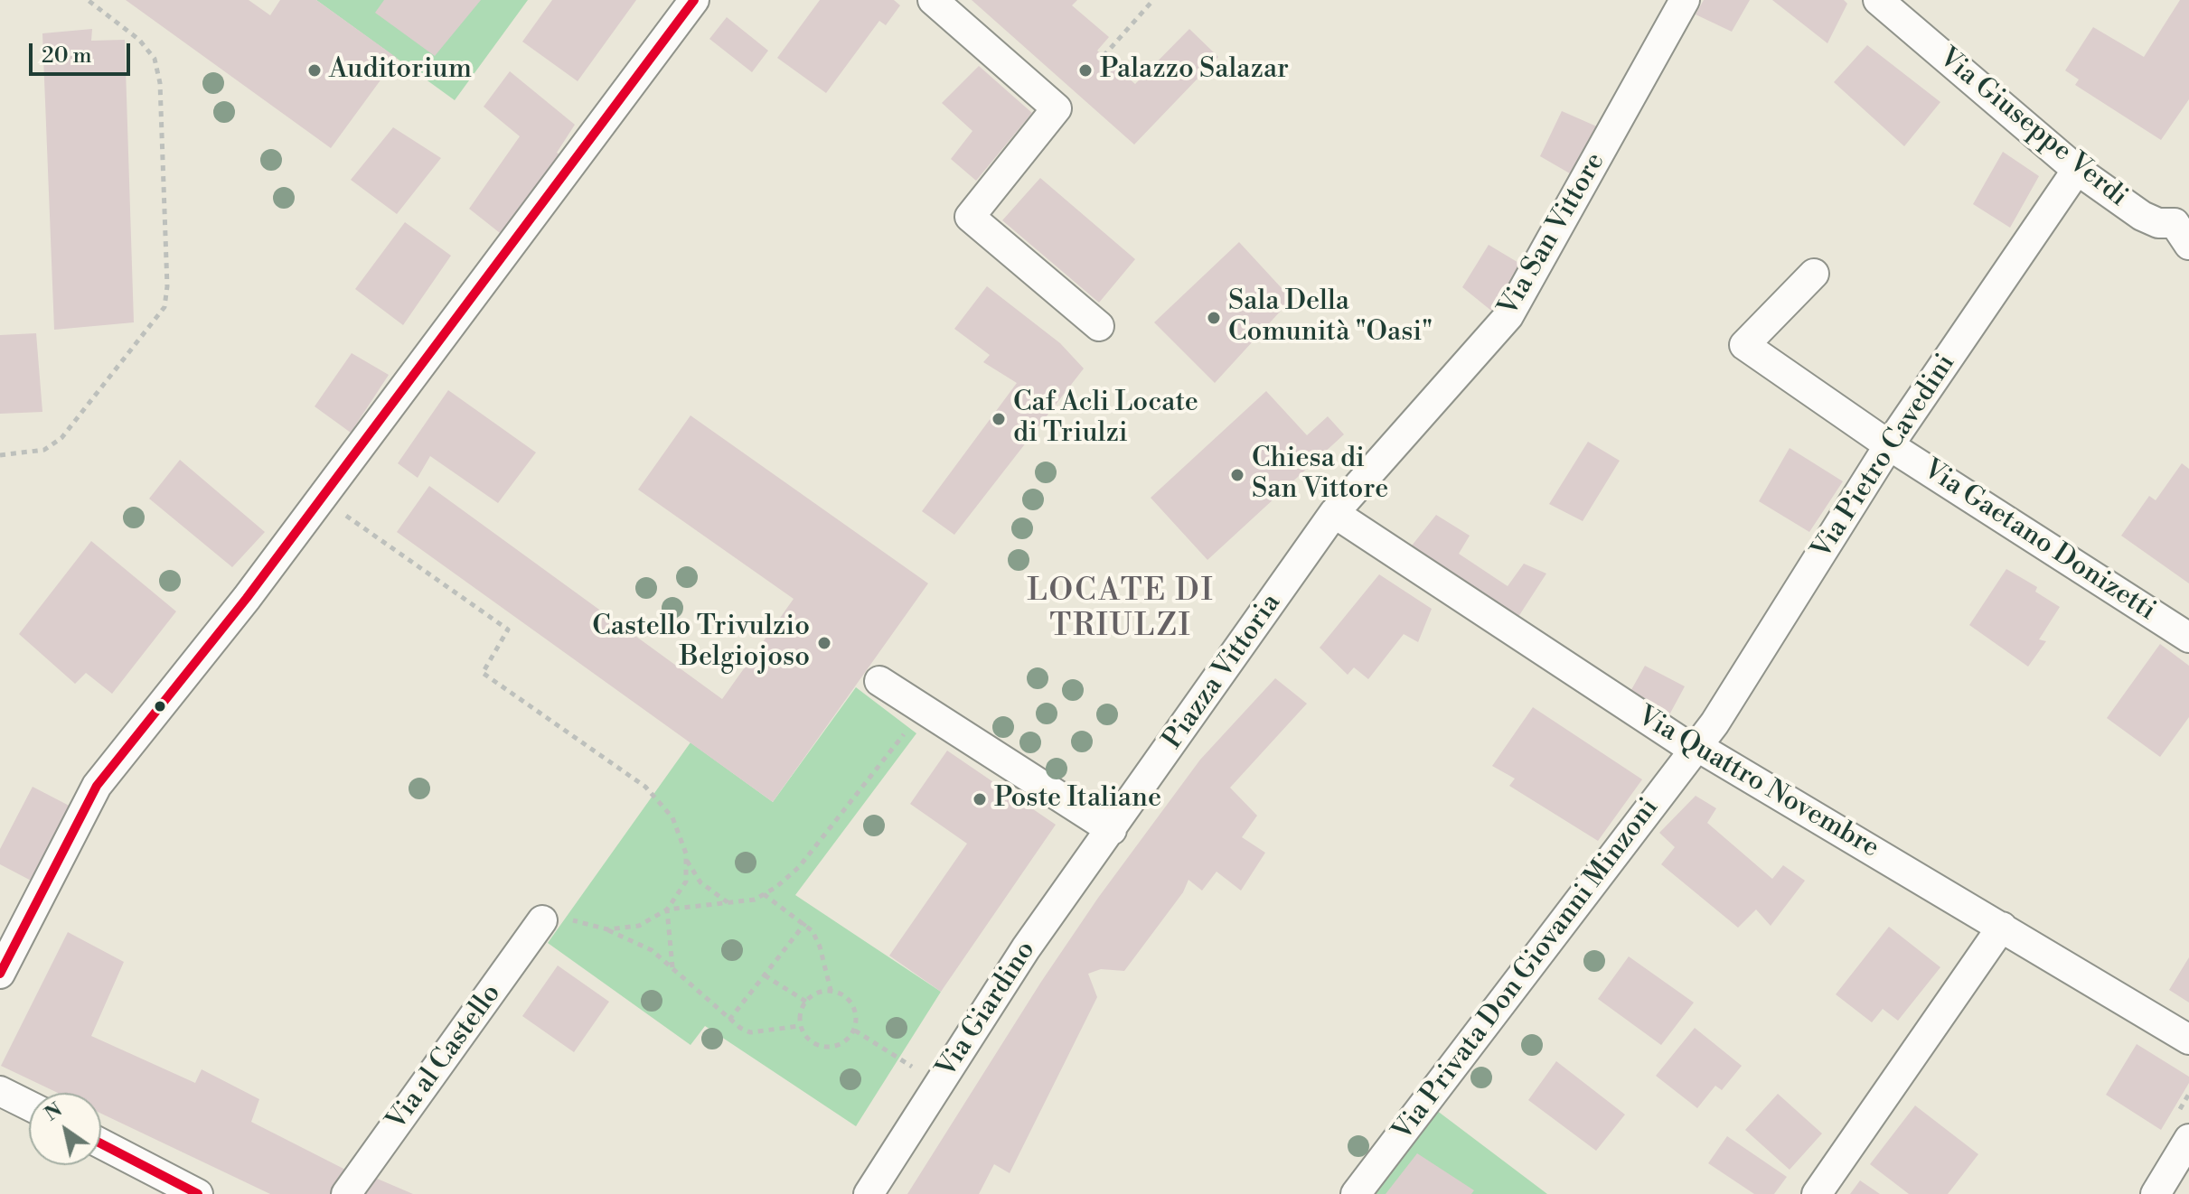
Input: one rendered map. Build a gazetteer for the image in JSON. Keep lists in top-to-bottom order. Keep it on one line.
{"streets":{"street":["Via Giuseppe Verdi","Via San Vittore","Via Pietro Cavedini","Via Gaetano Donizetti","Piazza Vittoria","Via Quattro Novembre","Via Privata Don Giovanni Minzoni","Via Giardino","Via al Castello"]},"crossings":[["Via Giuseppe Verdi","Via Pietro Cavedini"],["Via San Vittore","Piazza Vittoria"],["Via San Vittore","Via Quattro Novembre"],["Via Pietro Cavedini","Via Gaetano Donizetti"],["Via Pietro Cavedini","Via Quattro Novembre"],["Via Pietro Cavedini","Via Privata Don Giovanni Minzoni"],["Piazza Vittoria","Via Quattro Novembre"],["Piazza Vittoria","Via Giardino"],["Via Quattro Novembre","Via Privata Don Giovanni Minzoni"]],"districts":["LOCATE DI TRIULZI"],"places":["Auditorium","Palazzo Salazar","Sala Della Comunità \"Oasi\"","Caf Acli Locate di Triulzi","Chiesa di San Vittore","Castello Trivulzio Belgiojoso","Poste Italiane"],"scale_bar":"20 m","north":"top left"}
